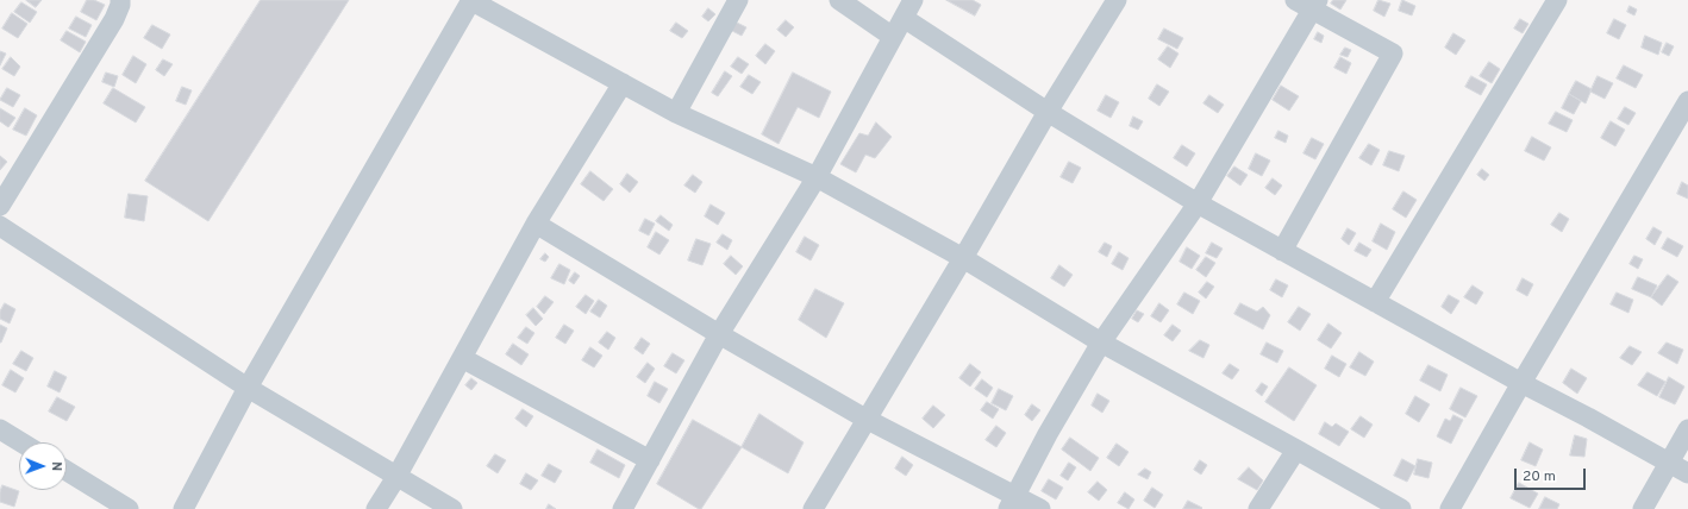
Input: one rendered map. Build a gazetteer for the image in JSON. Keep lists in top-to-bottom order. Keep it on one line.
{"scale_bar":"20 m","north":"right"}
